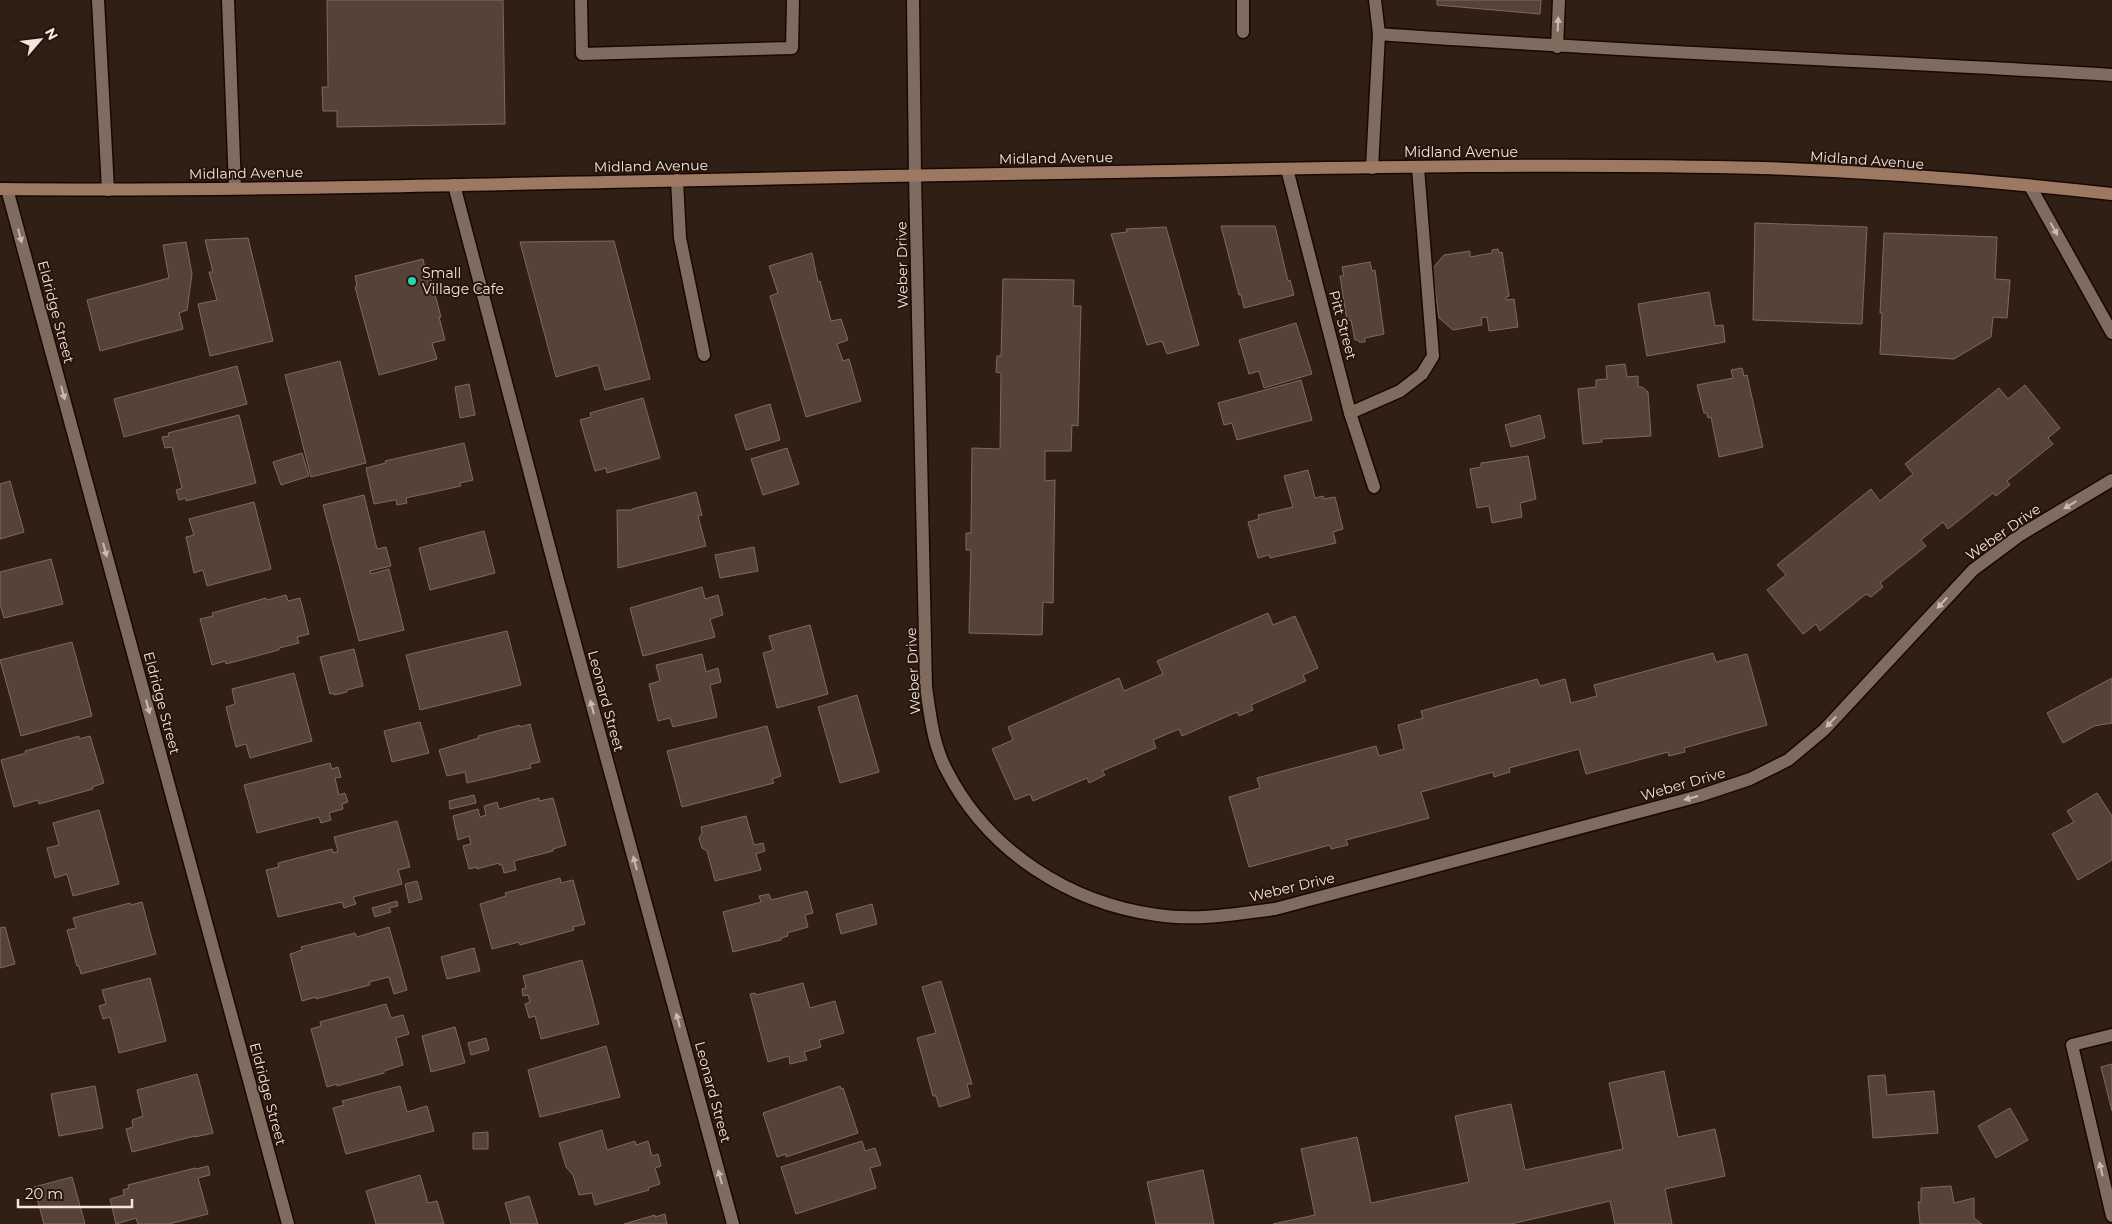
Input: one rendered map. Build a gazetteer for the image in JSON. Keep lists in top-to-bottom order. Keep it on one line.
{"streets":{"street":["Midland Avenue","Weber Drive","Eldridge Street","Pitt Street","Leonard Street"]},"crossings":[["Midland Avenue","Weber Drive"],["Midland Avenue","Eldridge Street"],["Midland Avenue","Pitt Street"],["Midland Avenue","Leonard Street"]],"one_way":["Eldridge Street","Leonard Street"],"places":["Small Village Cafe"],"scale_bar":"20 m","north":"top right"}
